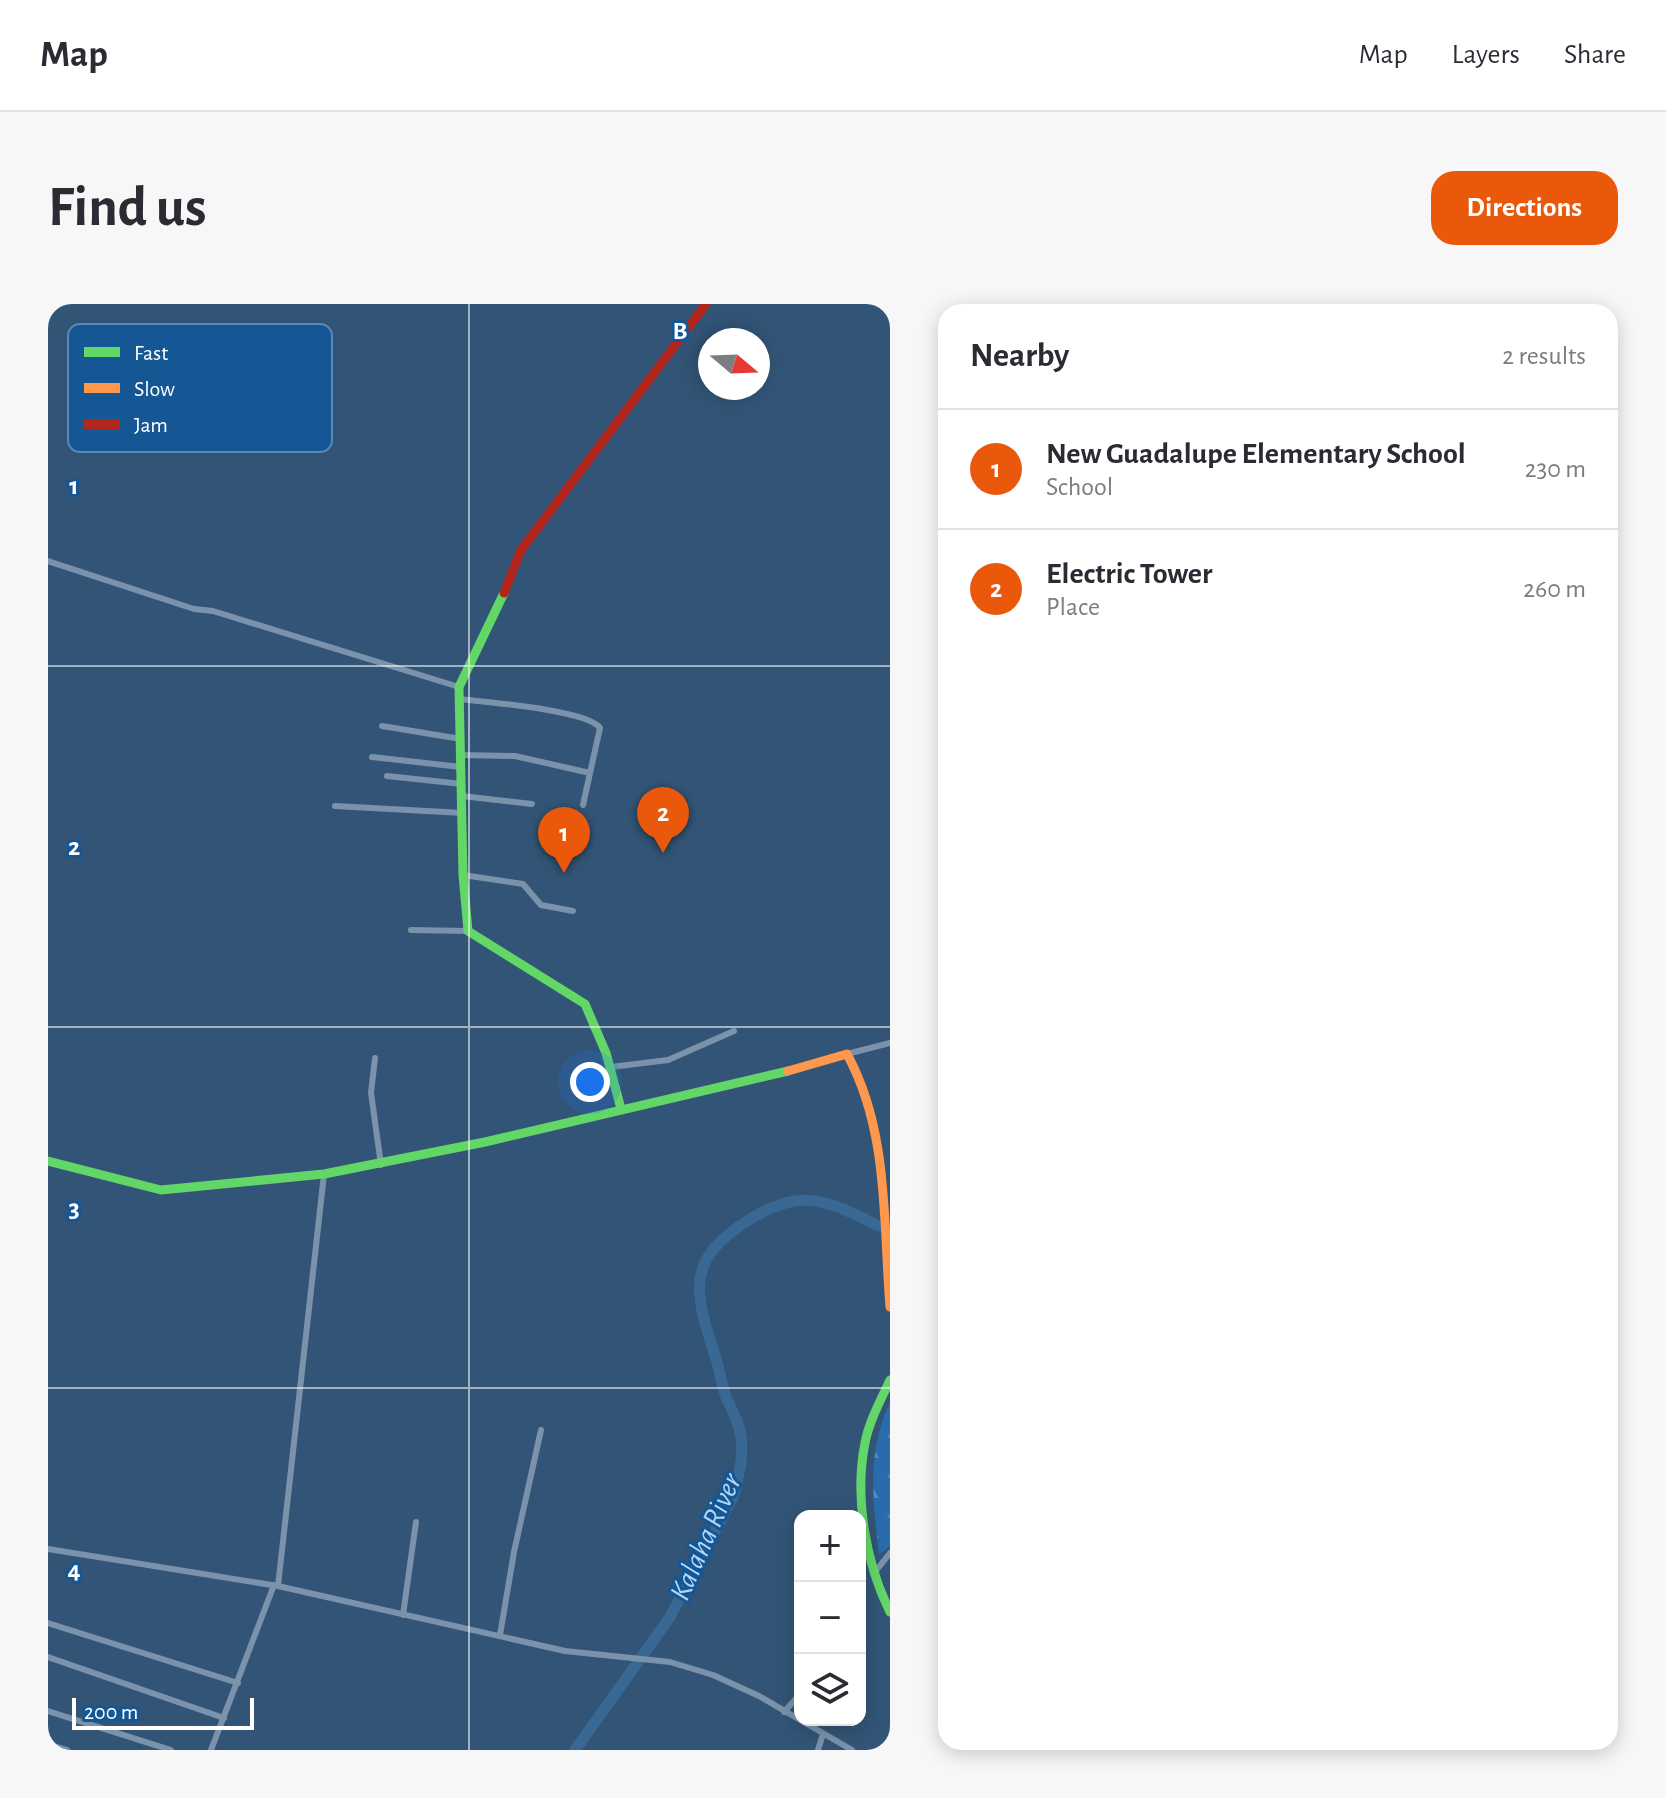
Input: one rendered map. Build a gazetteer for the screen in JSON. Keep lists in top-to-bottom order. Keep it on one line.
{"water":["Kalaha River"],"legend":["Fast","Slow","Jam"],"scale_bar":"200 m","north":"right","page":{"header":"Map","nav":["Map","Layers","Share"],"buttons":"Directions","title":"Find us","heading":["Nearby","2 results"],"list":[{"mark":"1","name":"New Guadalupe Elementary School","note":"School","value":"230 m"},{"mark":"2","name":"Electric Tower","note":"Place","value":"260 m"}],"pins":["2","1"],"map_buttons":["+","−"],"scale":"200 m"},"grid":{"columns":["B"],"rows":["1","2","3","4"]}}
